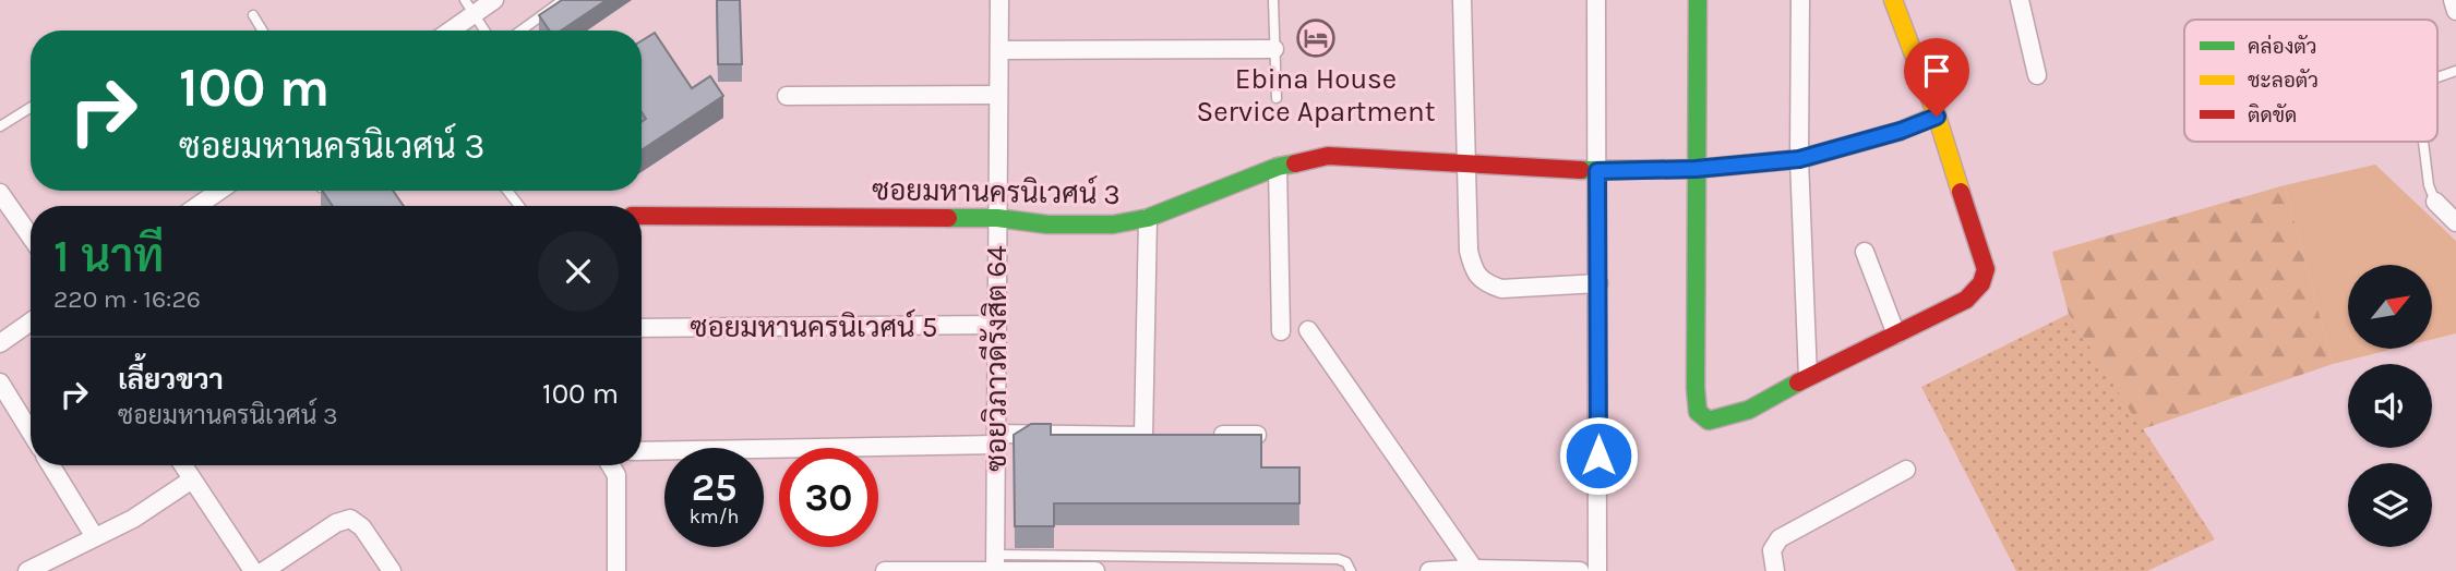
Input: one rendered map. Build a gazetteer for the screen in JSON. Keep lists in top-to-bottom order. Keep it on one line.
{"streets":{"street":["ซอยมหานครนิเวศน์ 3","ซอยมหานครนิเวศน์ 5","ซอยวิภาวดีรังสิต 64"]},"crossings":[["ซอยมหานครนิเวศน์ 3","ซอยวิภาวดีรังสิต 64"],["ซอยมหานครนิเวศน์ 5","ซอยวิภาวดีรังสิต 64"]],"places":{"hotel":["Ebina House Service Apartment"]},"legend":["คล่องตัว","ชะลอตัว","ติดขัด"],"north":"top right","page":{"turn":["100 m","ซอยมหานครนิเวศน์ 3"],"heading":["1 นาที","220 m · 16:26"],"list":[{"name":"เลี้ยวขวา","note":"ซอยมหานครนิเวศน์ 3","value":"100 m"}],"speed":"25 km/h","limit":"30"}}
